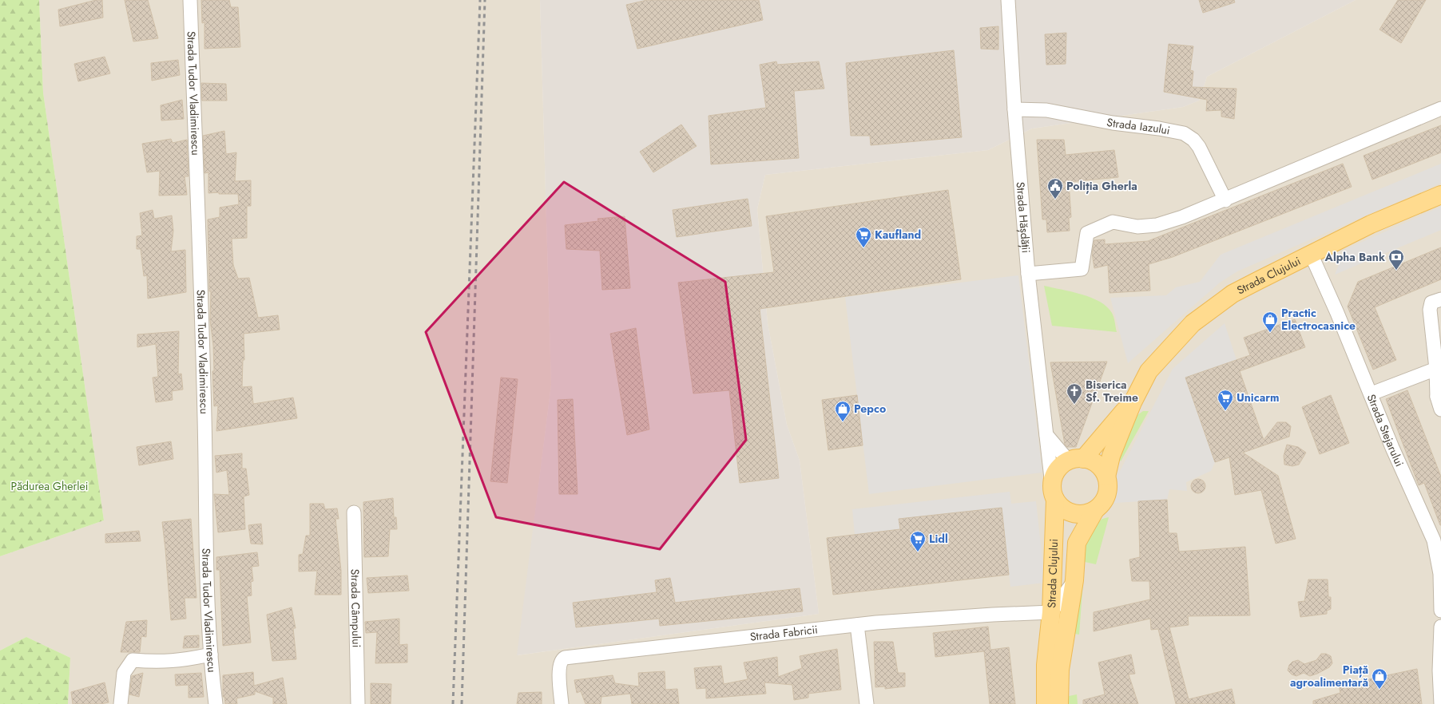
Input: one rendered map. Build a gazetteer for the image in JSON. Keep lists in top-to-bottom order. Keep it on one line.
{"streets":{"main road":["Strada Clujului"],"street":["Strada Tudor Vladimirescu","Strada Iazului","Strada Hășdății","Strada Stejarului","Strada Câmpului","Strada Fabricii"]},"crossings":[["Strada Iazului","Strada Hășdății"],["Strada Hășdății","Strada Clujului"],["Strada Clujului","Strada Stejarului"],["Strada Clujului","Strada Fabricii"]],"parks":["Pădurea Gherlei"],"places":{"public building":["Poliția Gherla"],"supermarket":["Kaufland","Unicarm","Lidl"],"bank":["Alpha Bank"],"shop":["Practic Electrocasnice","Pepco","Piață agroalimentară"],"church":["Biserica Sf. Treime"]}}
